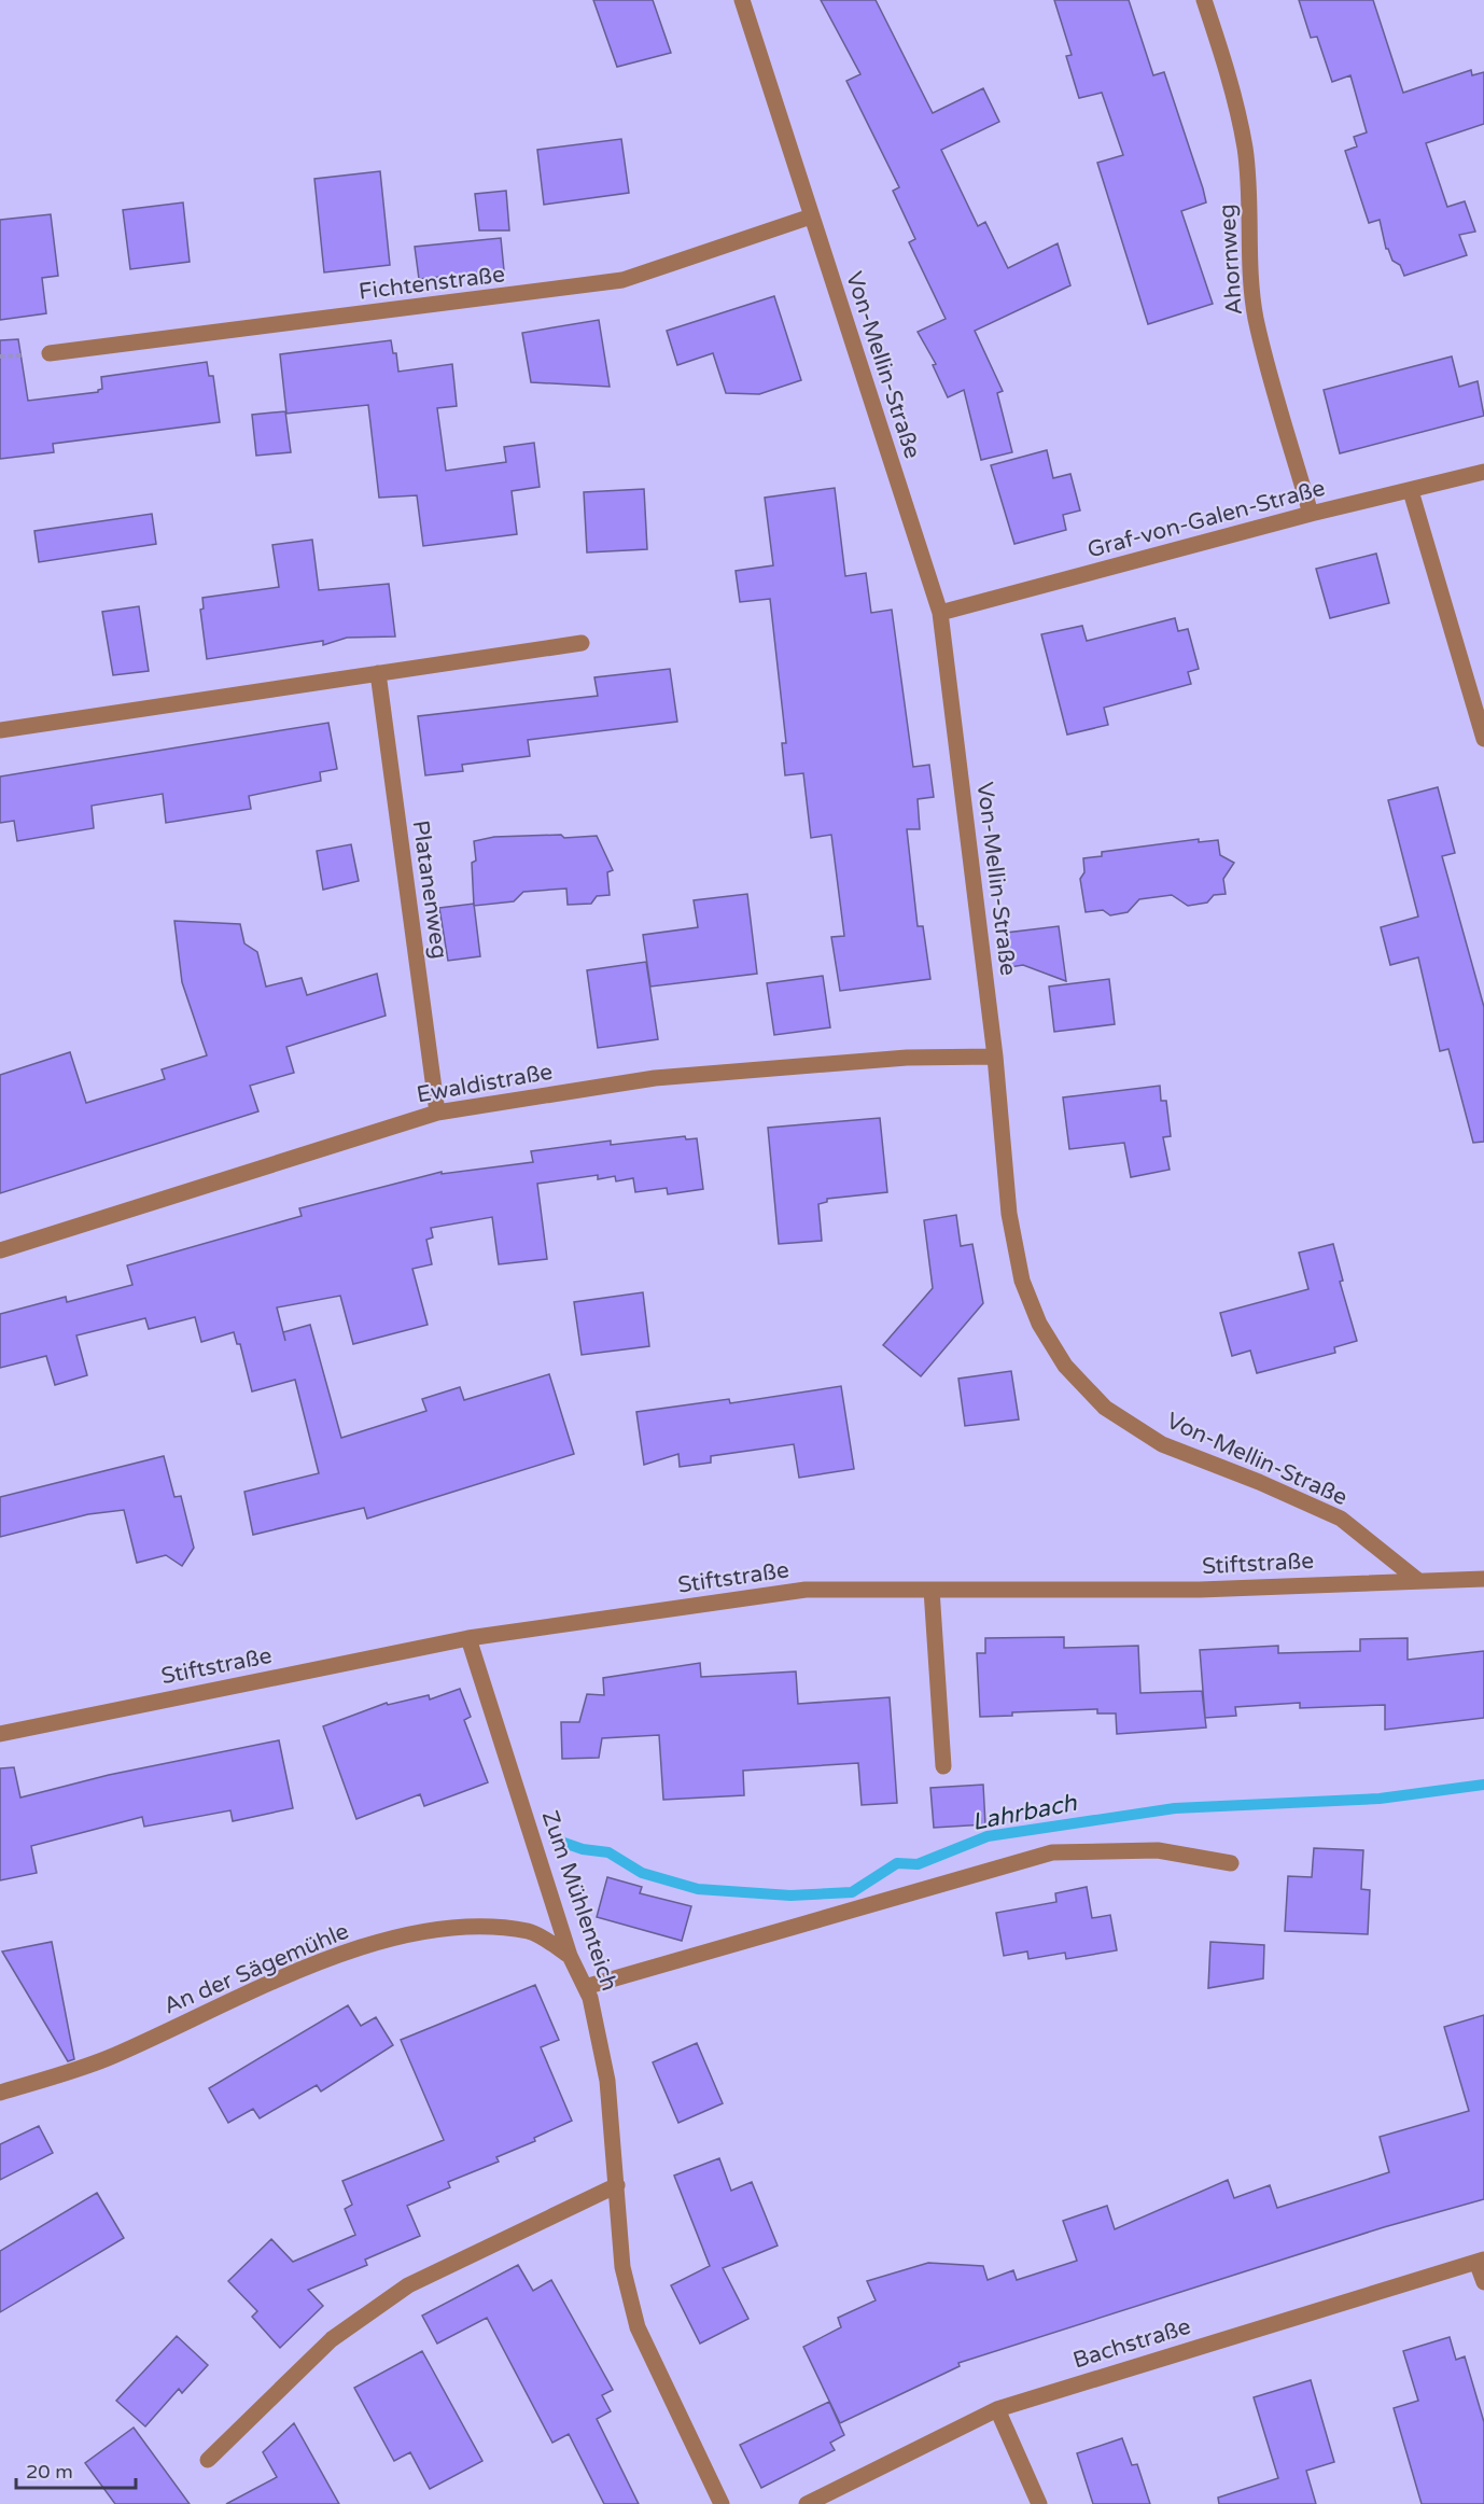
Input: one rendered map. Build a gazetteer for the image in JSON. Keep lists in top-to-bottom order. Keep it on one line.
{"streets":{"street":["Ahornweg","Fichtenstraße","Von-Mellin-Straße","Graf-von-Galen-Straße","Platanenweg","Ewaldistraße","Stiftstraße","Zum Mühlenteich","An der Sägemühle","Bachstraße"]},"crossings":[["Ahornweg","Graf-von-Galen-Straße"],["Fichtenstraße","Von-Mellin-Straße"],["Von-Mellin-Straße","Graf-von-Galen-Straße"],["Von-Mellin-Straße","Ewaldistraße"],["Von-Mellin-Straße","Stiftstraße"],["Platanenweg","Ewaldistraße"],["Stiftstraße","Zum Mühlenteich"],["Zum Mühlenteich","An der Sägemühle"]],"water":["Lahrbach"],"scale_bar":"20 m"}
